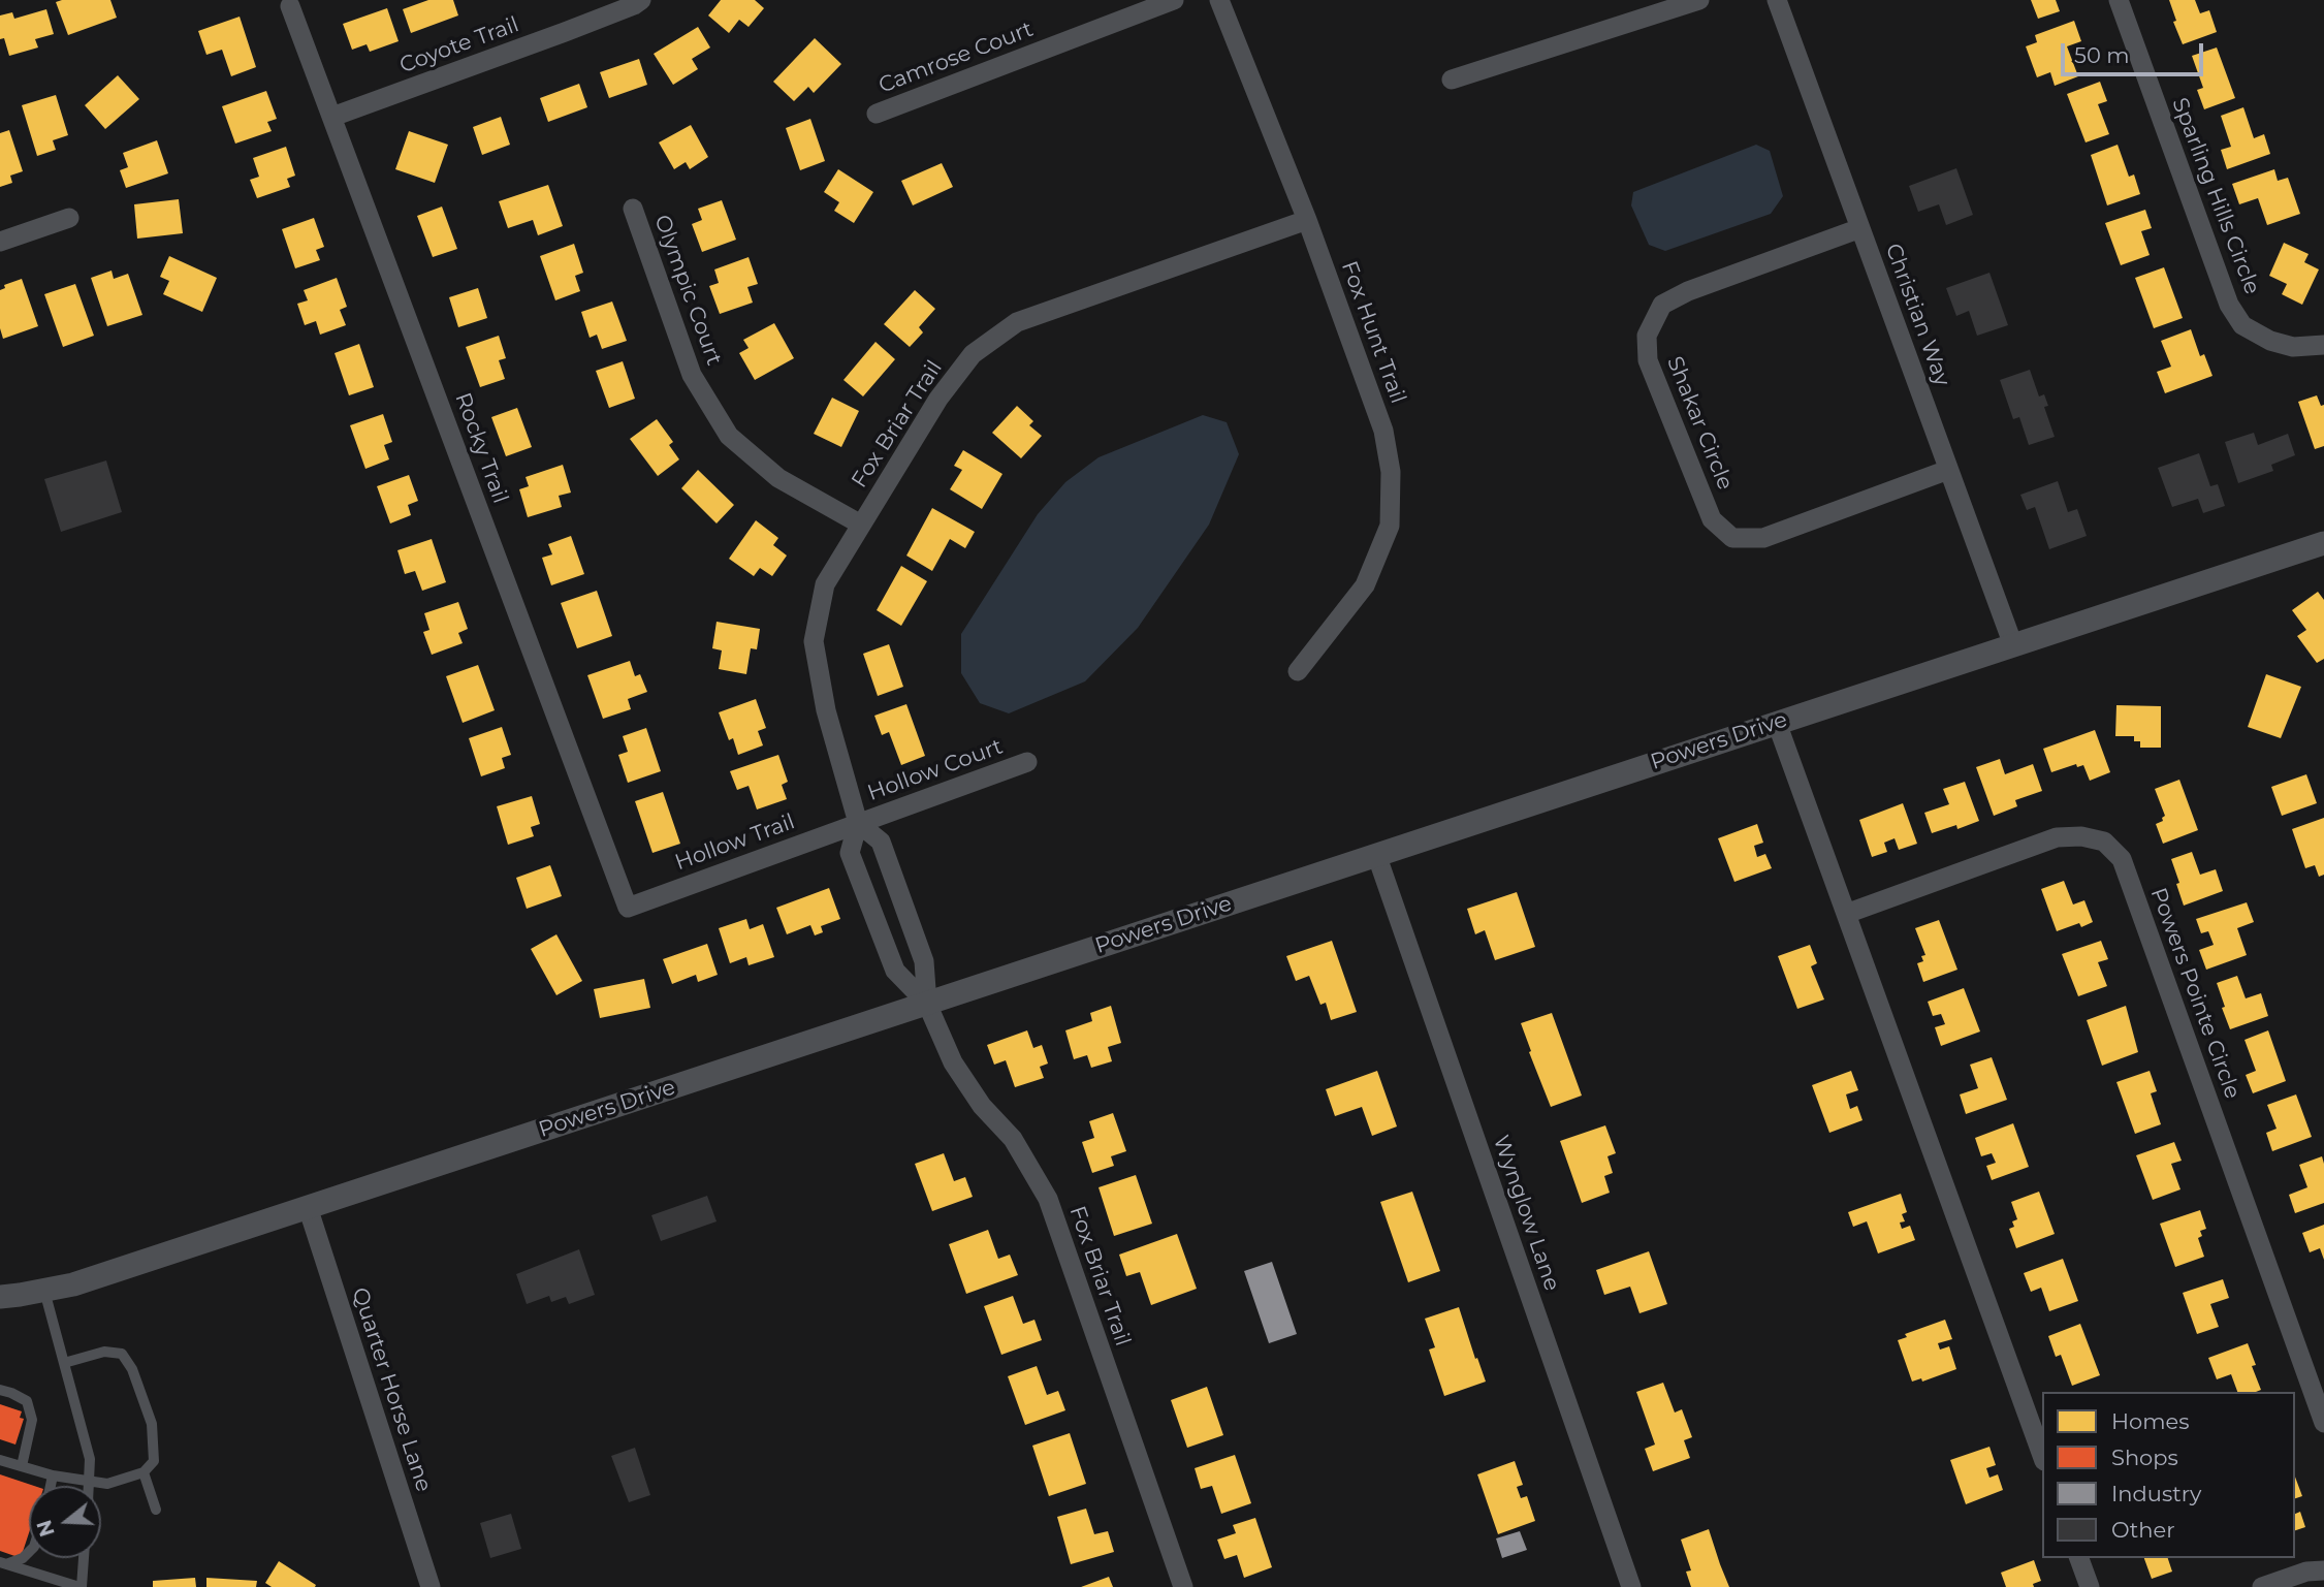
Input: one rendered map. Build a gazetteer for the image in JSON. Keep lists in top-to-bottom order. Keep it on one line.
{"streets":{"street":["Coyote Trail","Camrose Court","Sparling Hills Circle","Olympic Court","Christian Way","Fox Hunt Trail","Shakar Circle","Fox Briar Trail","Rocky Trail","Powers Drive","Hollow Court","Hollow Trail","Powers Pointe Circle","Wynglow Lane","Quarter Horse Lane"]},"crossings":[["Coyote Trail","Rocky Trail"],["Olympic Court","Fox Briar Trail"],["Christian Way","Shakar Circle"],["Christian Way","Powers Drive"],["Fox Hunt Trail","Fox Briar Trail"],["Fox Briar Trail","Powers Drive"],["Fox Briar Trail","Hollow Court"],["Fox Briar Trail","Hollow Trail"],["Rocky Trail","Hollow Trail"],["Powers Drive","Wynglow Lane"],["Powers Drive","Quarter Horse Lane"],["Hollow Court","Hollow Trail"]],"legend":["Homes","Shops","Industry","Other"],"scale_bar":"50 m","north":"left"}
